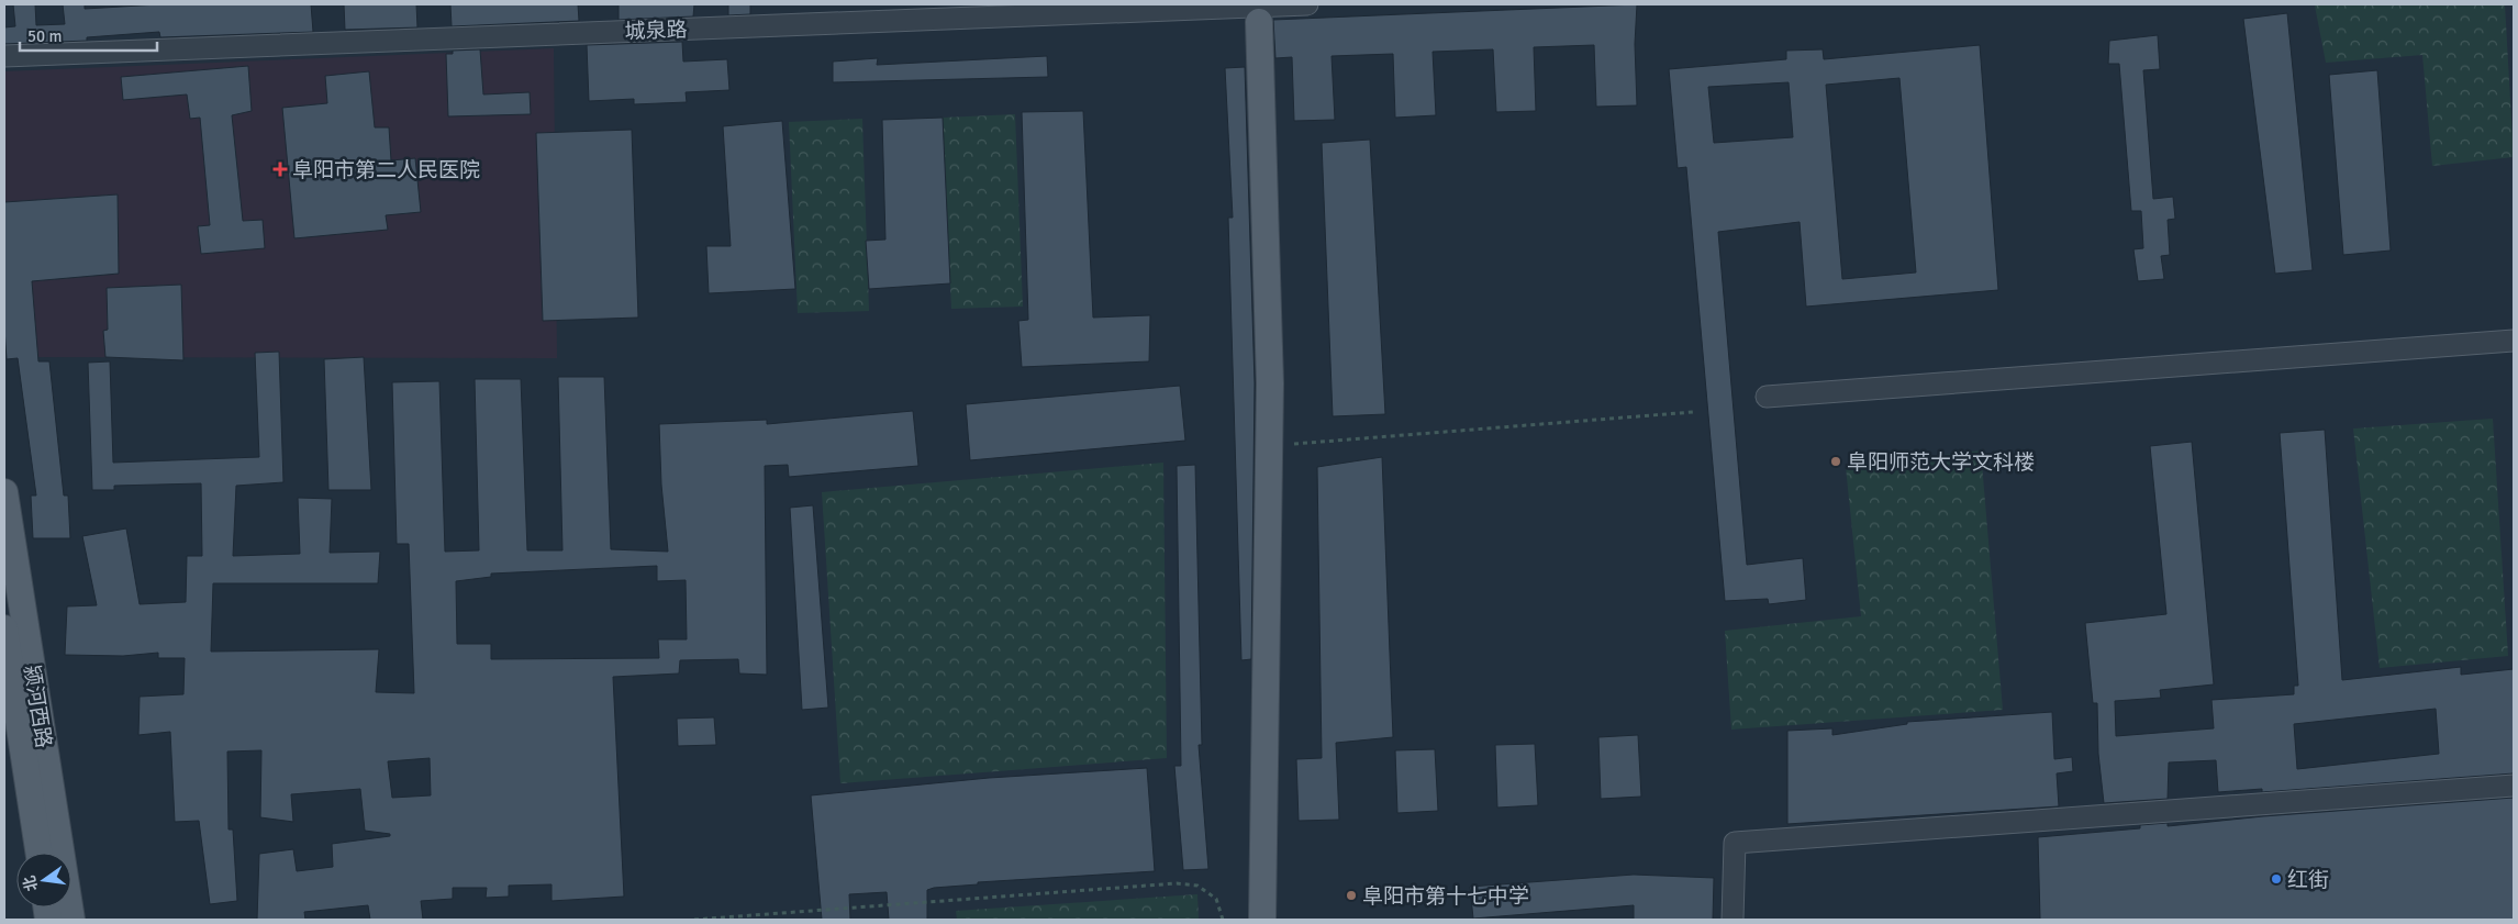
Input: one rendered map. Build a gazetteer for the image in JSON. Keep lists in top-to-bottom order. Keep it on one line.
{"streets":{"main road":["颍河西路"],"street":["城泉路"]},"places":{"health":["阜阳市第二人民医院"],"other":["阜阳师范大学文科楼","红街","阜阳市第十七中学"]},"scale_bar":"50 m","north":"left"}
